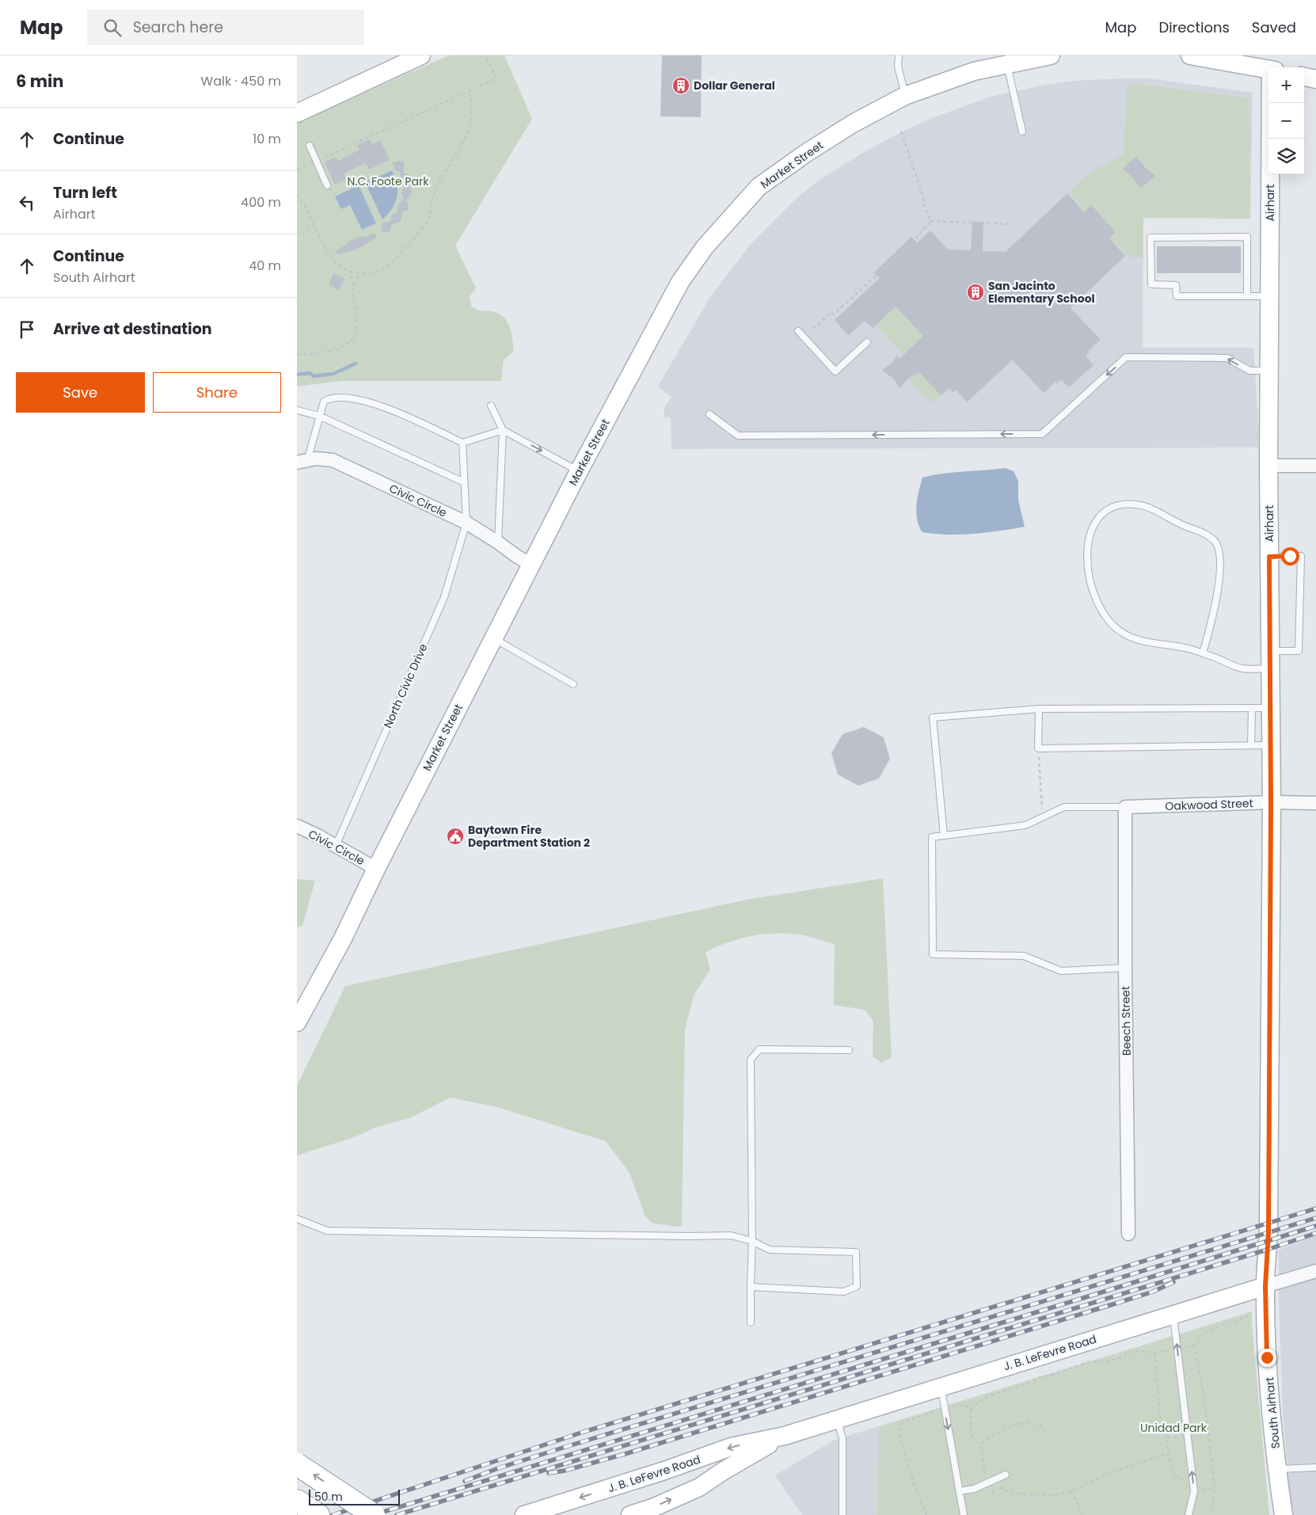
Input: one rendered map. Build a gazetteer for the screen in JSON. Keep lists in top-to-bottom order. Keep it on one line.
{"streets":{"street":["Market Street","Airhart","Civic Circle","Oakwood Street","Beech Street","J. B. LeFevre Road","South Airhart"],"lane":["North Civic Drive"]},"crossings":[["Market Street","Civic Circle"],["Airhart","Oakwood Street"],["Airhart","J. B. LeFevre Road"],["Airhart","South Airhart"],["Civic Circle","North Civic Drive"],["Oakwood Street","Beech Street"],["J. B. LeFevre Road","South Airhart"]],"parks":["N.C. Foote Park","Unidad Park"],"places":{"building":["Dollar General","San Jacinto Elementary School"],"public building":["Baytown Fire Department Station 2"]},"scale_bar":"50 m","page":{"header":"Map","search":"Search here","nav":["Map","Directions","Saved"],"heading":["6 min","Walk · 450 m"],"map_buttons":["+","−"],"list":[["Continue","10 m"],["Turn left","Airhart","400 m"],["Continue","South Airhart","40 m"],"Arrive at destination"],"buttons":["Save","Share"],"scale":"50 m"}}
